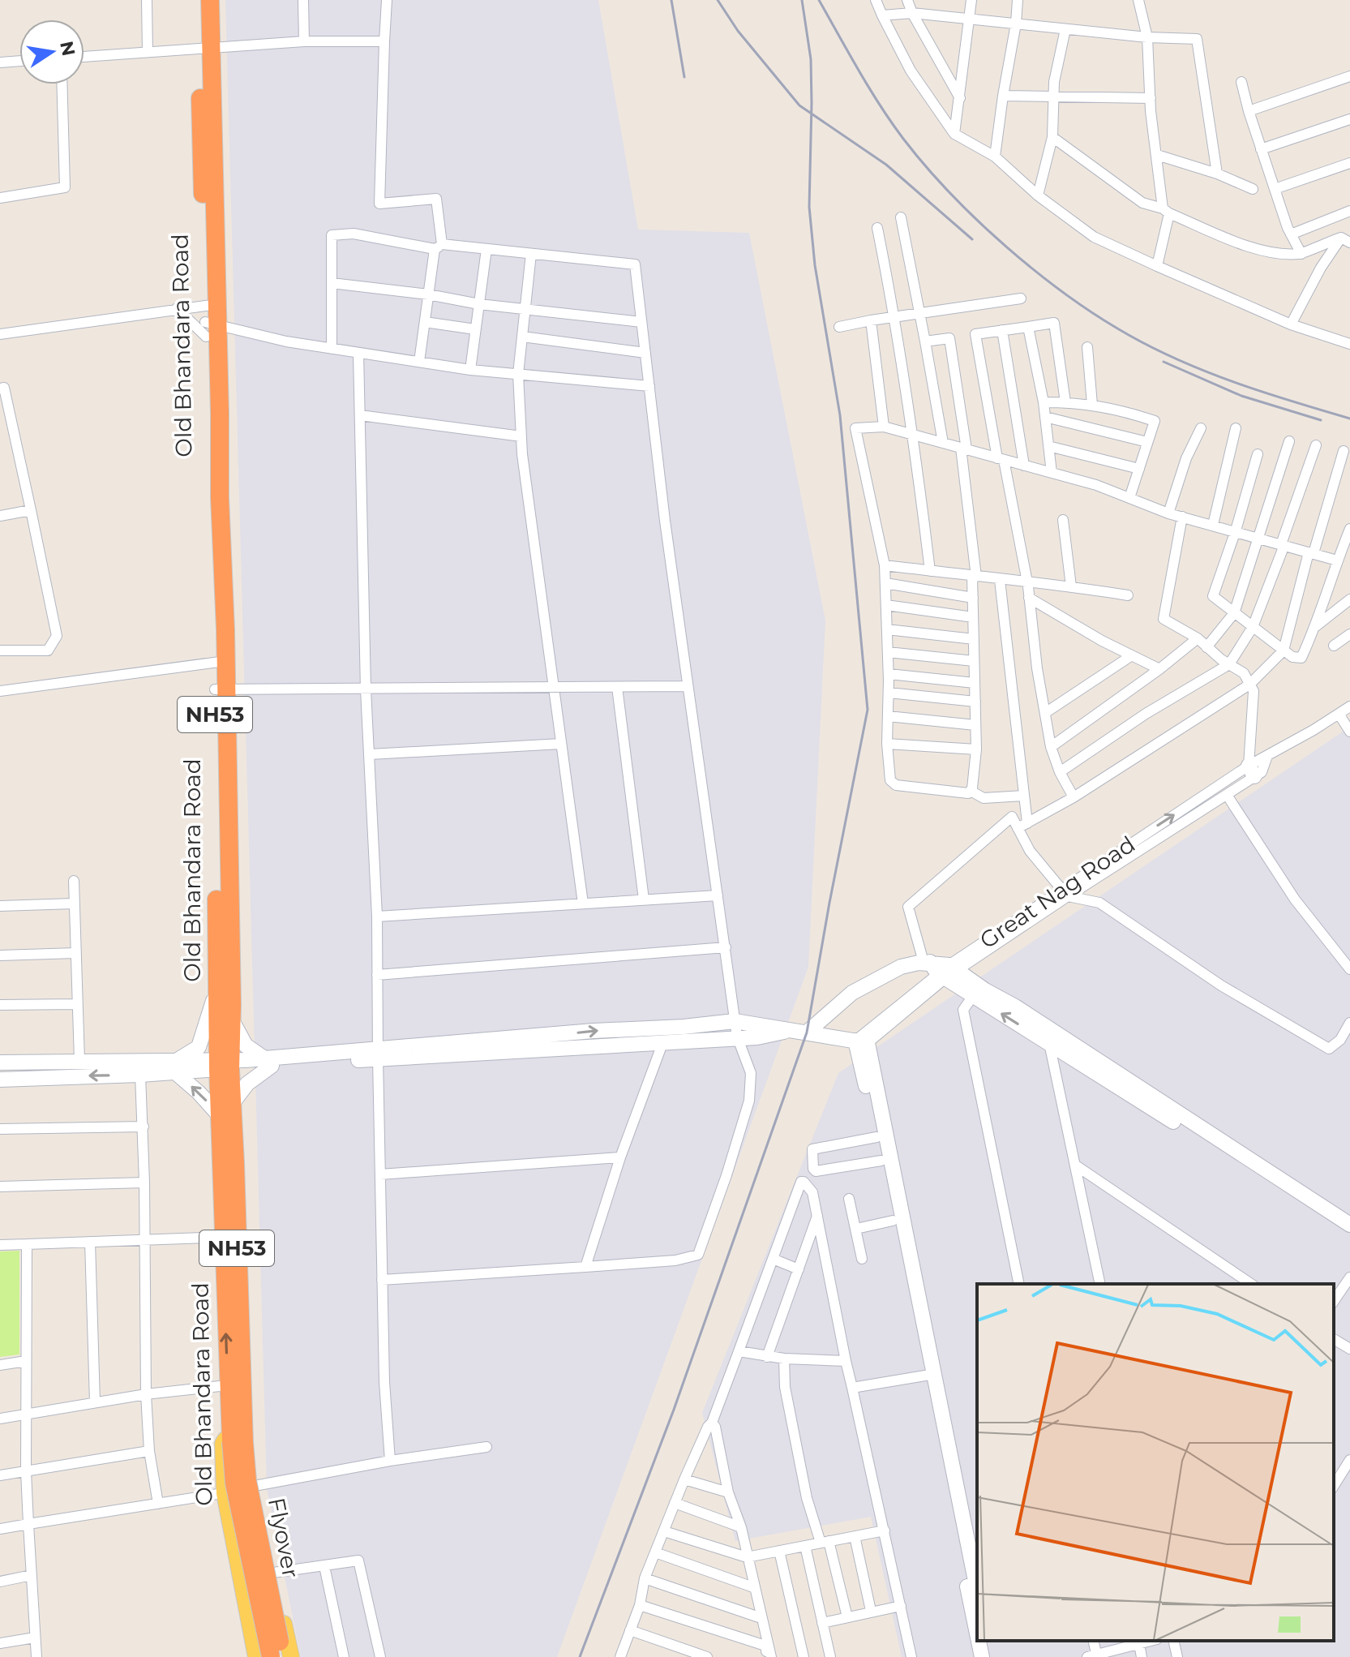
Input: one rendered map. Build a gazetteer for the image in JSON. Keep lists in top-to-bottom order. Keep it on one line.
{"streets":{"highway":["Old Bhandara Road","NH53","Flyover"],"street":["Great Nag Road"]},"crossings":[["Old Bhandara Road","NH53"],["Old Bhandara Road","Flyover"],["NH53","Flyover"]],"north":"right"}
